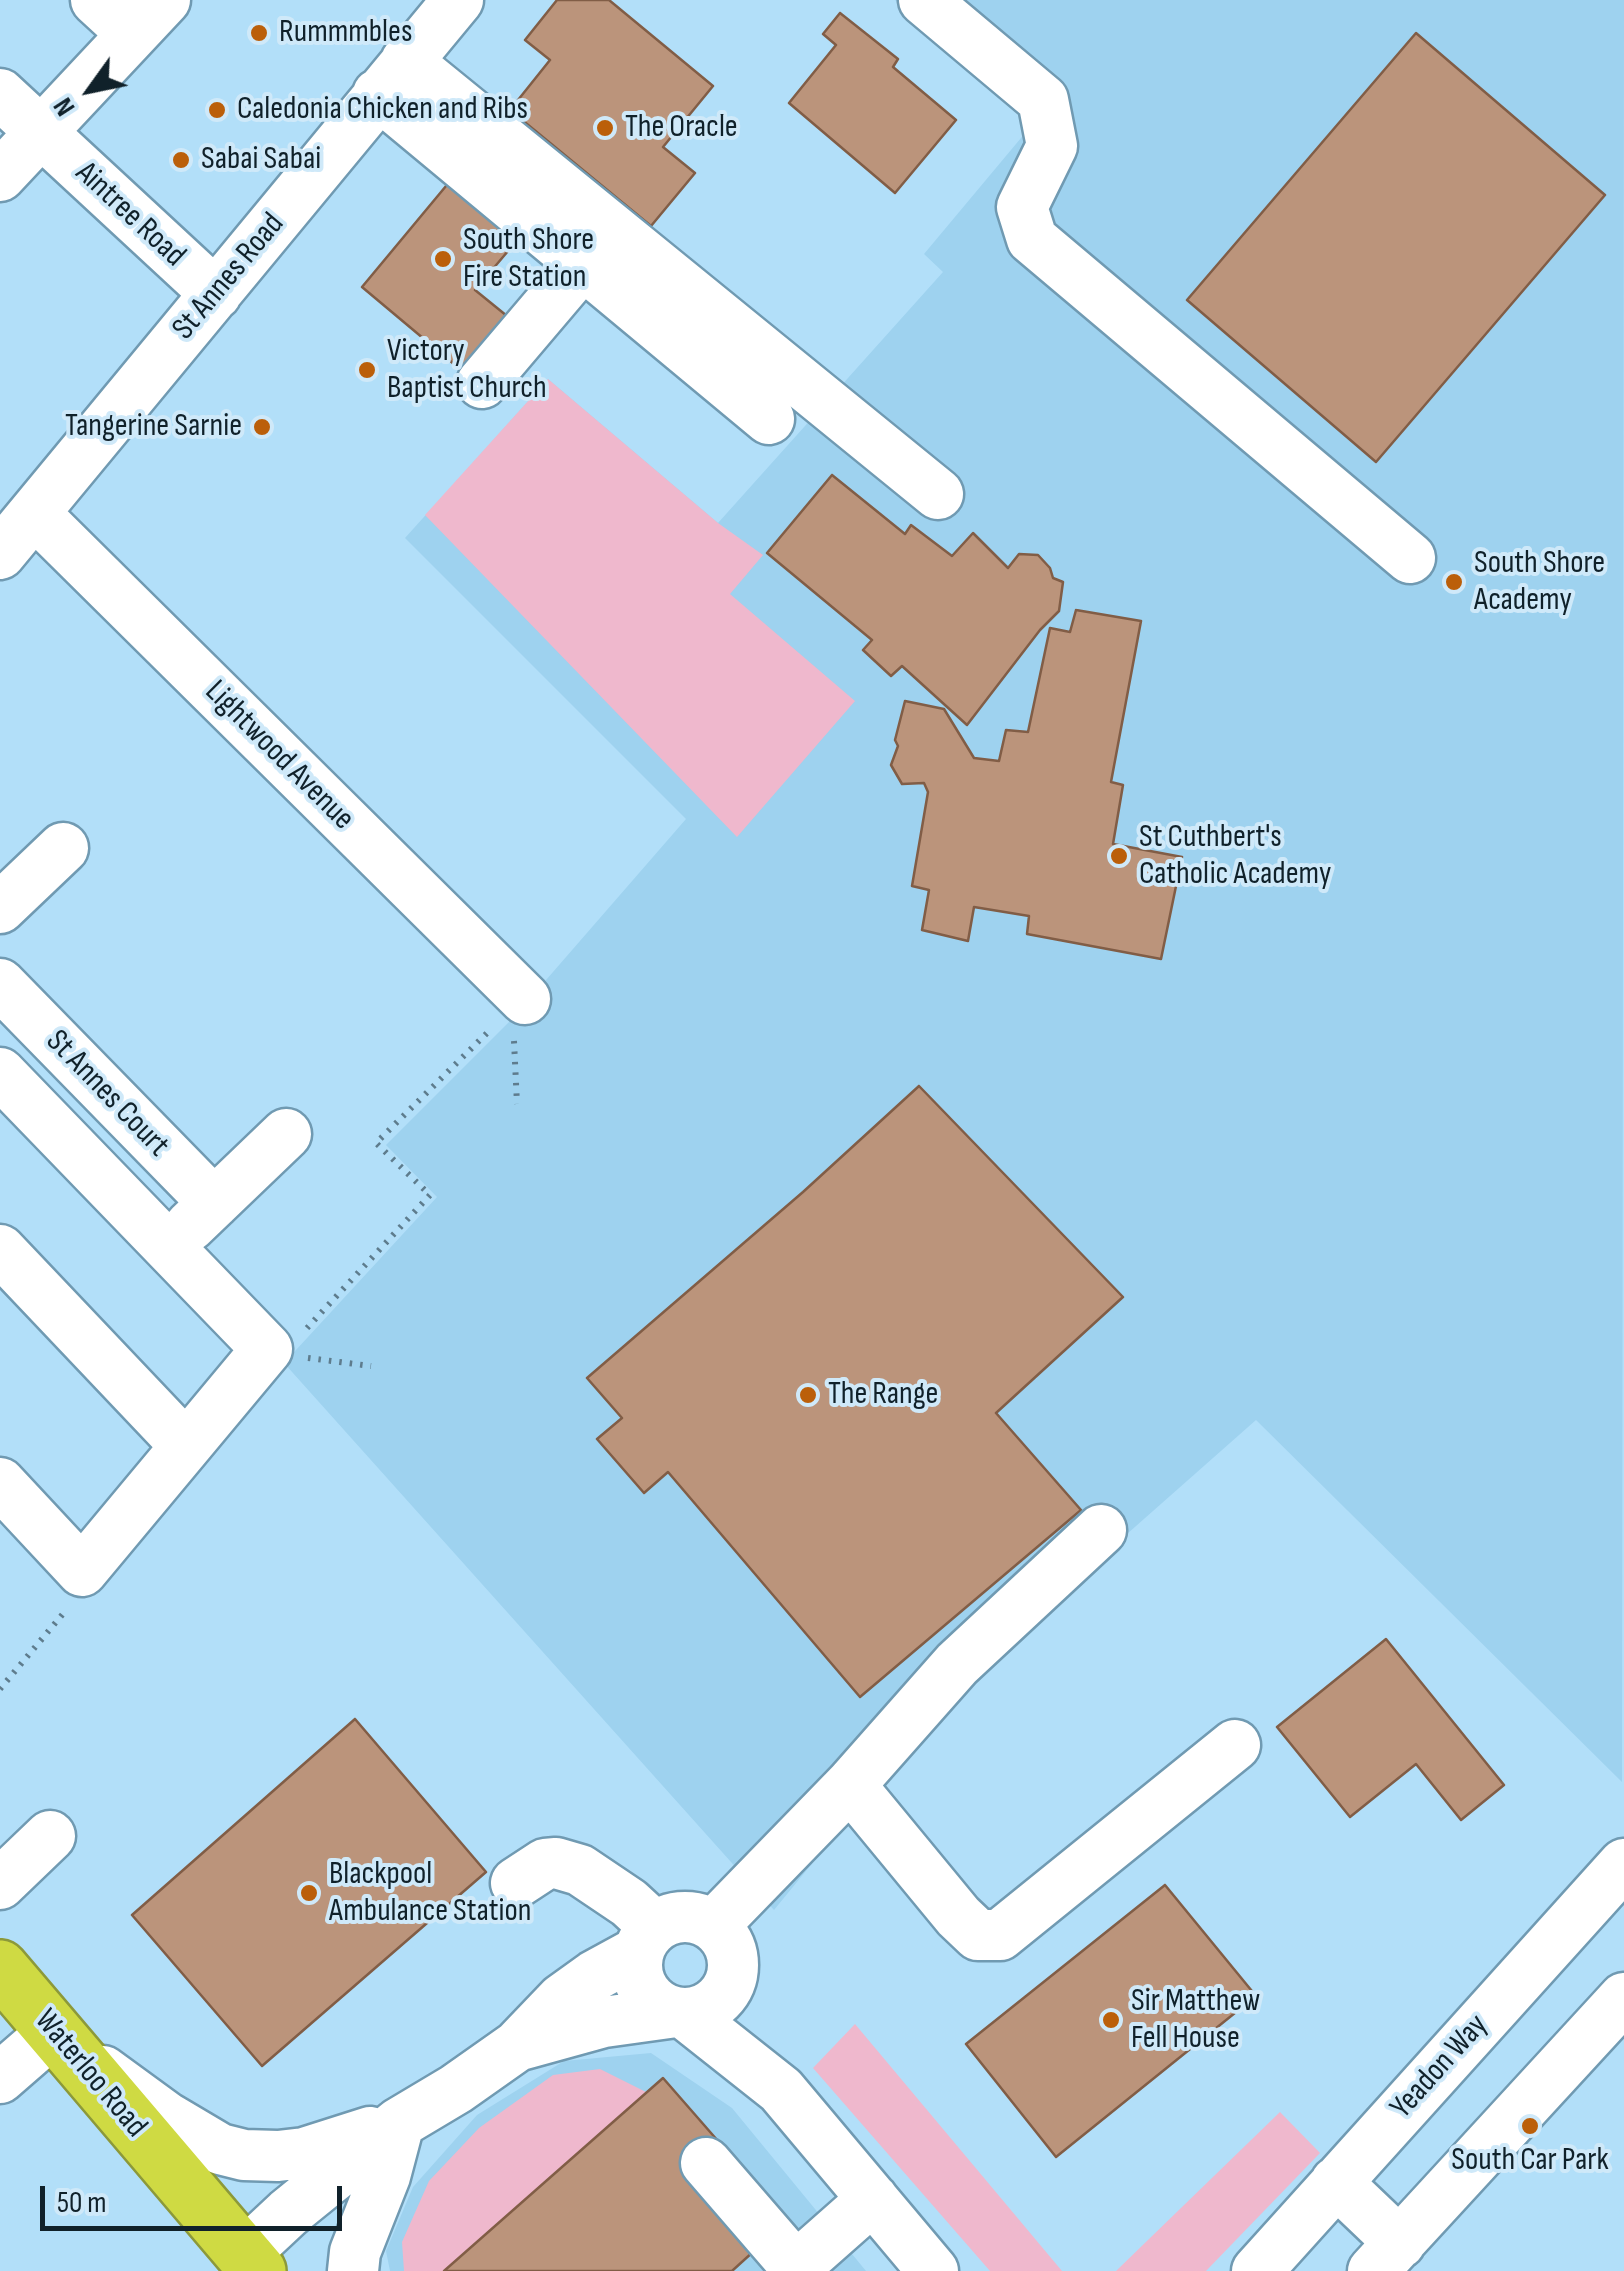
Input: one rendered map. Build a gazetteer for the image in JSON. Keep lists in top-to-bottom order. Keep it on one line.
{"streets":{"highway":["Waterloo Road"],"street":["Aintree Road","St Annes Road","Lightwood Avenue","St Annes Court","Yeadon Way"]},"crossings":[["Aintree Road","St Annes Road"],["St Annes Road","Lightwood Avenue"]],"places":["Rummmbles","Caledonia Chicken and Ribs","The Oracle","Sabai Sabai","South Shore Fire Station","Victory Baptist Church","Tangerine Sarnie","South Shore Academy","St Cuthbert's Catholic Academy","The Range","Blackpool Ambulance Station","Sir Matthew Fell House","South Car Park"],"scale_bar":"50 m","north":"bottom left"}
